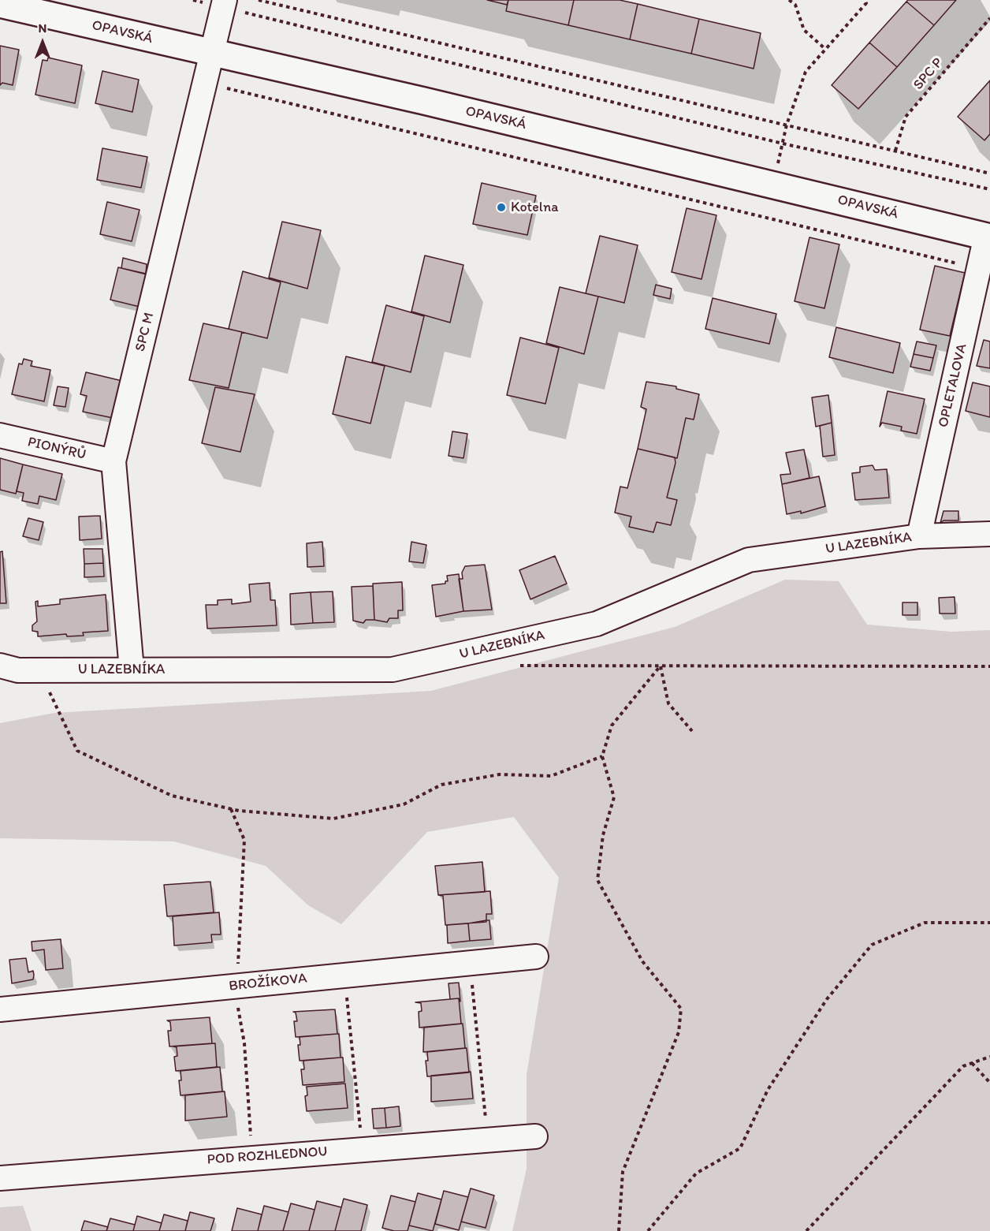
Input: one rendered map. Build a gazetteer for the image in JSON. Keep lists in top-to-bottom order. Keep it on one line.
{"streets":{"main road":["OPAVSKÁ"],"street":["SPC M","OPLETALOVA","PIONÝRŮ","U LAZEBNÍKA","BROŽÍKOVA","POD ROZHLEDNOU"],"path":["SPC P"]},"crossings":[["OPAVSKÁ","SPC M"],["OPAVSKÁ","OPLETALOVA"],["SPC M","PIONÝRŮ"],["SPC M","U LAZEBNÍKA"],["OPLETALOVA","U LAZEBNÍKA"]],"places":["Kotelna"],"north":"top"}
